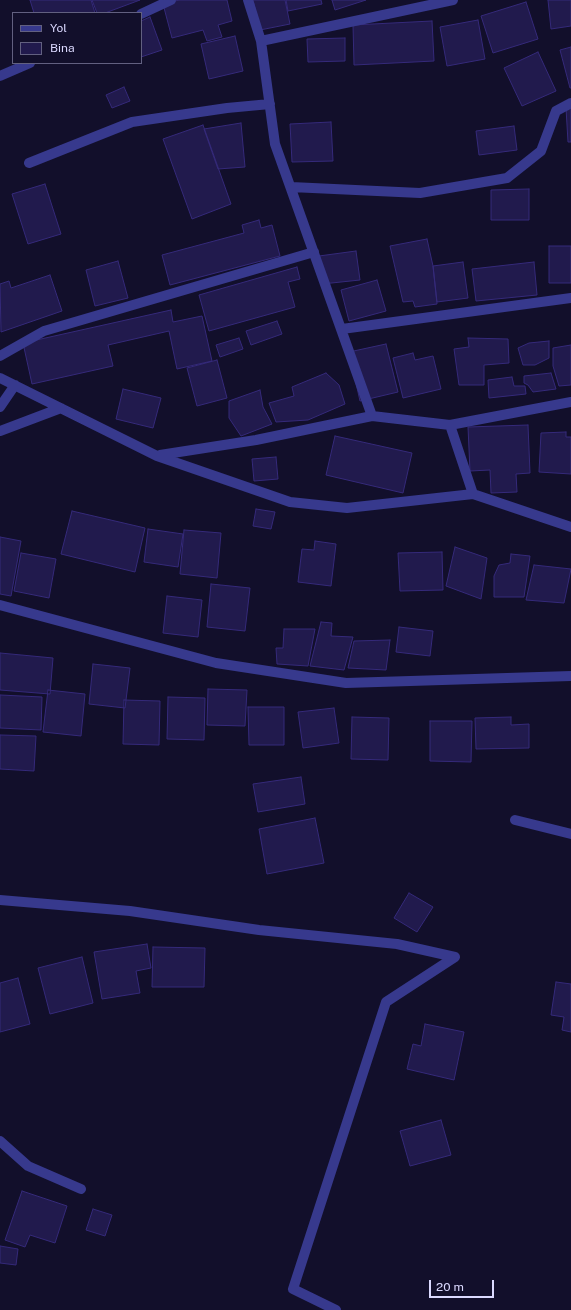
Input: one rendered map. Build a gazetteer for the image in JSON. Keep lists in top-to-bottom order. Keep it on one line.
{"legend":["Yol","Bina"],"scale_bar":"20 m"}
